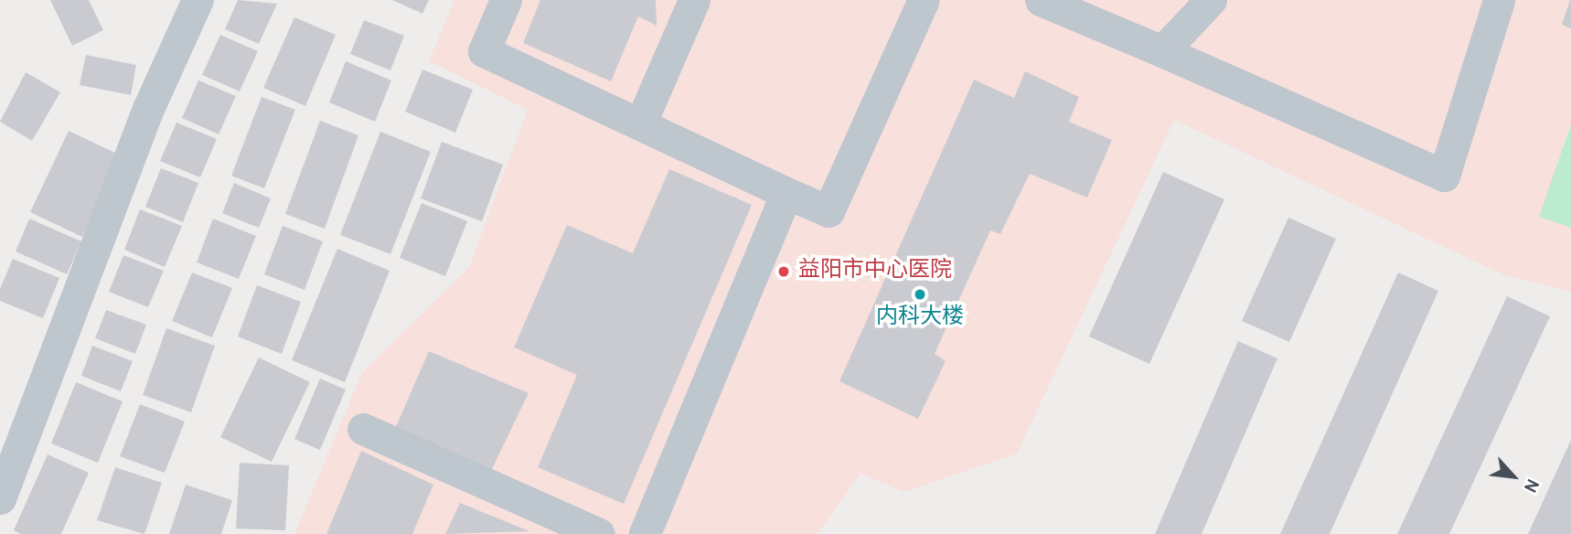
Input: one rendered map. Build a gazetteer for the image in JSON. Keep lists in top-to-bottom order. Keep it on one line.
{"places":["益阳市中心医院","内科大楼"],"north":"bottom right"}
